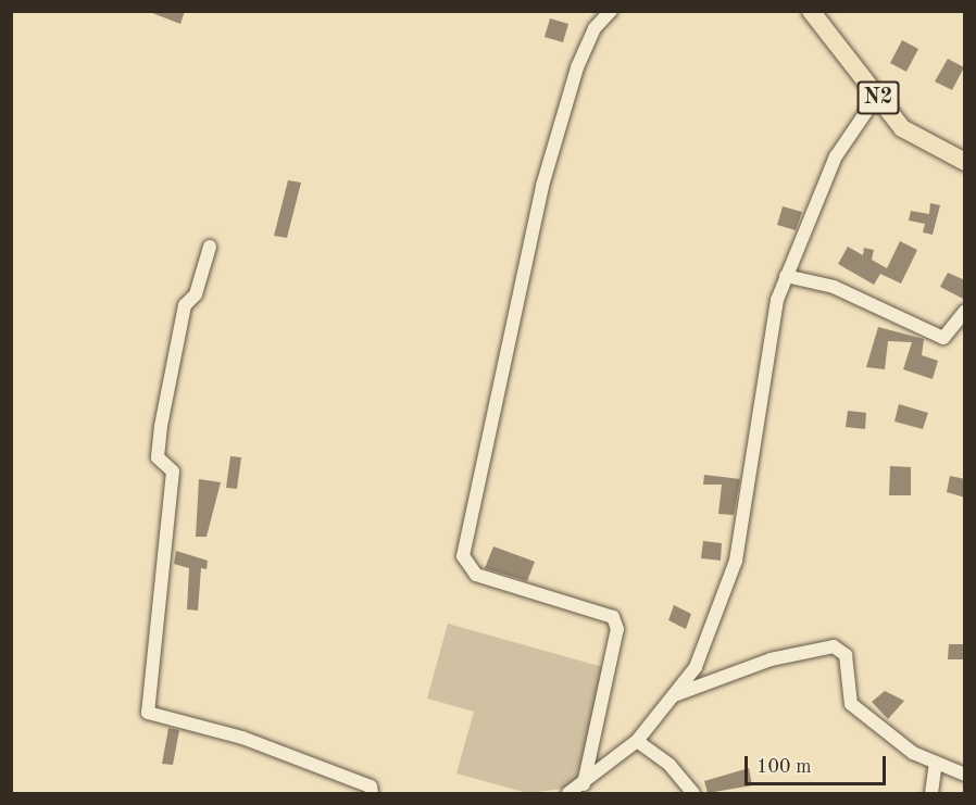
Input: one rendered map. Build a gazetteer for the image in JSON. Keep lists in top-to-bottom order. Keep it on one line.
{"streets":{"highway":["N2"]},"scale_bar":"100 m"}
